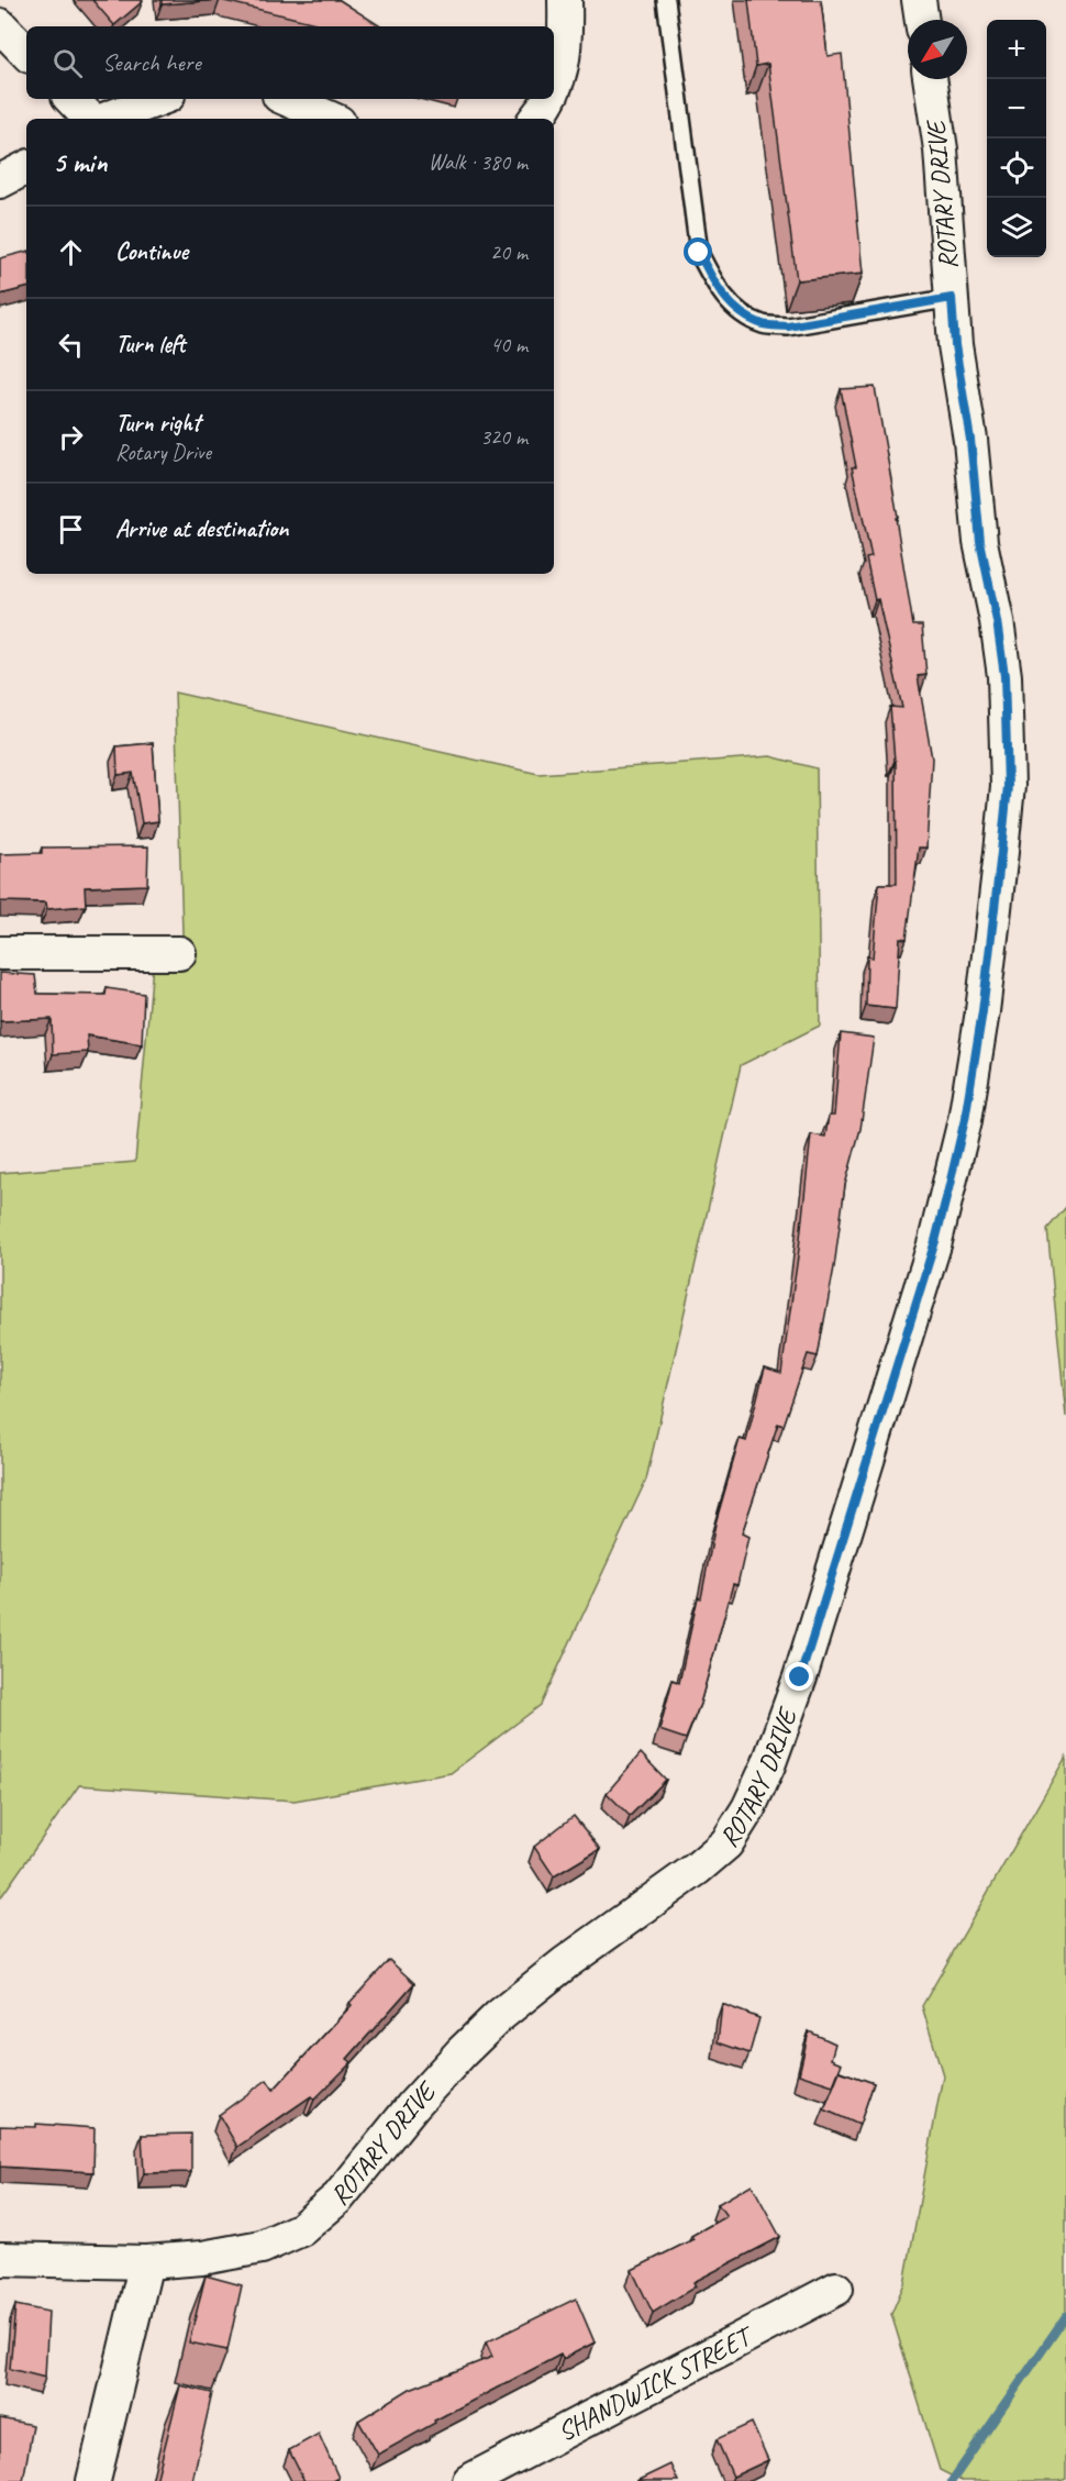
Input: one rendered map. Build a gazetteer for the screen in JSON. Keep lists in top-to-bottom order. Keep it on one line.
{"streets":{"street":["ROTARY DRIVE","SHANDWICK STREET"]},"north":"bottom left","page":{"map_buttons":["+","−"],"search":"Search here","heading":["5 min","Walk · 380 m"],"list":[["Continue","20 m"],["Turn left","40 m"],["Turn right","Rotary Drive","320 m"],"Arrive at destination"]}}
